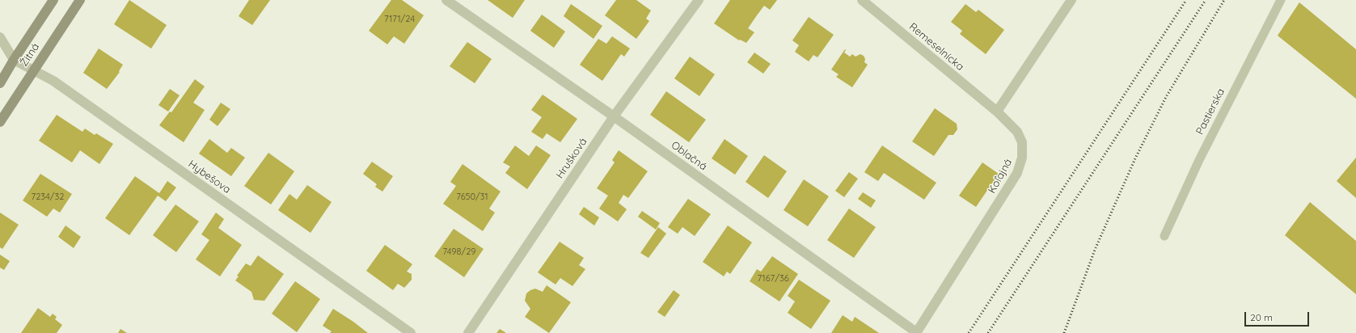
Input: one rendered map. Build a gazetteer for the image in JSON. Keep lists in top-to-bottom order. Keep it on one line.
{"streets":{"main road":["Žitná"],"street":["Remeselnícka","Oblačná","Hrušková","Koľajná","Hybešova"],"lane":["Pastierska"]},"crossings":[["Remeselnícka","Koľajná"],["Žitná","Hybešova"],["Oblačná","Hrušková"],["Oblačná","Koľajná"]],"house_numbers":["7171/24","7234/32","7650/31","7498/29","7167/36"],"scale_bar":"20 m"}
